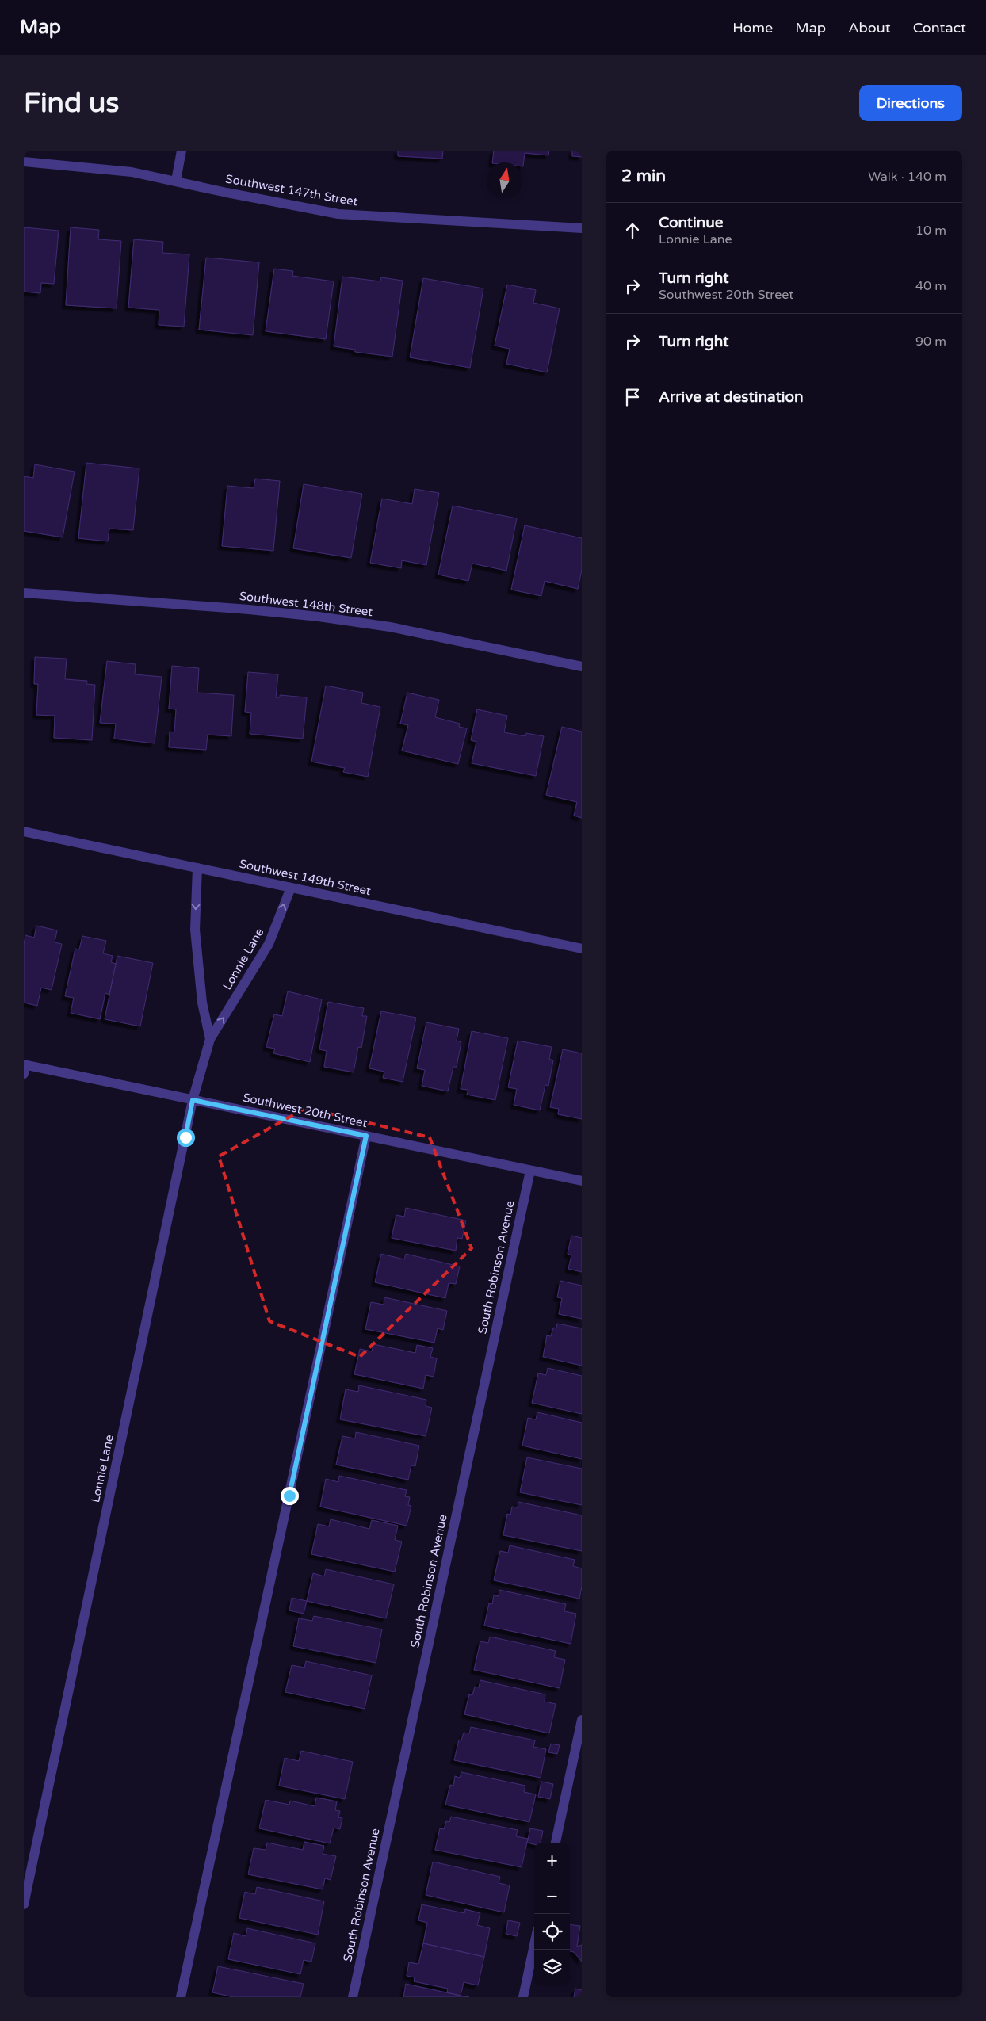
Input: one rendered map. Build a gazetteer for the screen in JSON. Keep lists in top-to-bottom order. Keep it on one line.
{"streets":{"street":["Southwest 147th Street","Southwest 148th Street","Southwest 149th Street","Lonnie Lane","Southwest 20th Street","South Robinson Avenue"]},"crossings":[["Southwest 149th Street","Lonnie Lane"],["Lonnie Lane","Southwest 20th Street"],["Southwest 20th Street","South Robinson Avenue"]],"north":"top","page":{"header":"Map","nav":["Home","Map","About","Contact"],"buttons":"Directions","title":"Find us","heading":["2 min","Walk · 140 m"],"list":[["Continue","Lonnie Lane","10 m"],["Turn right","Southwest 20th Street","40 m"],["Turn right","90 m"],"Arrive at destination"],"map_buttons":["+","−"]}}
